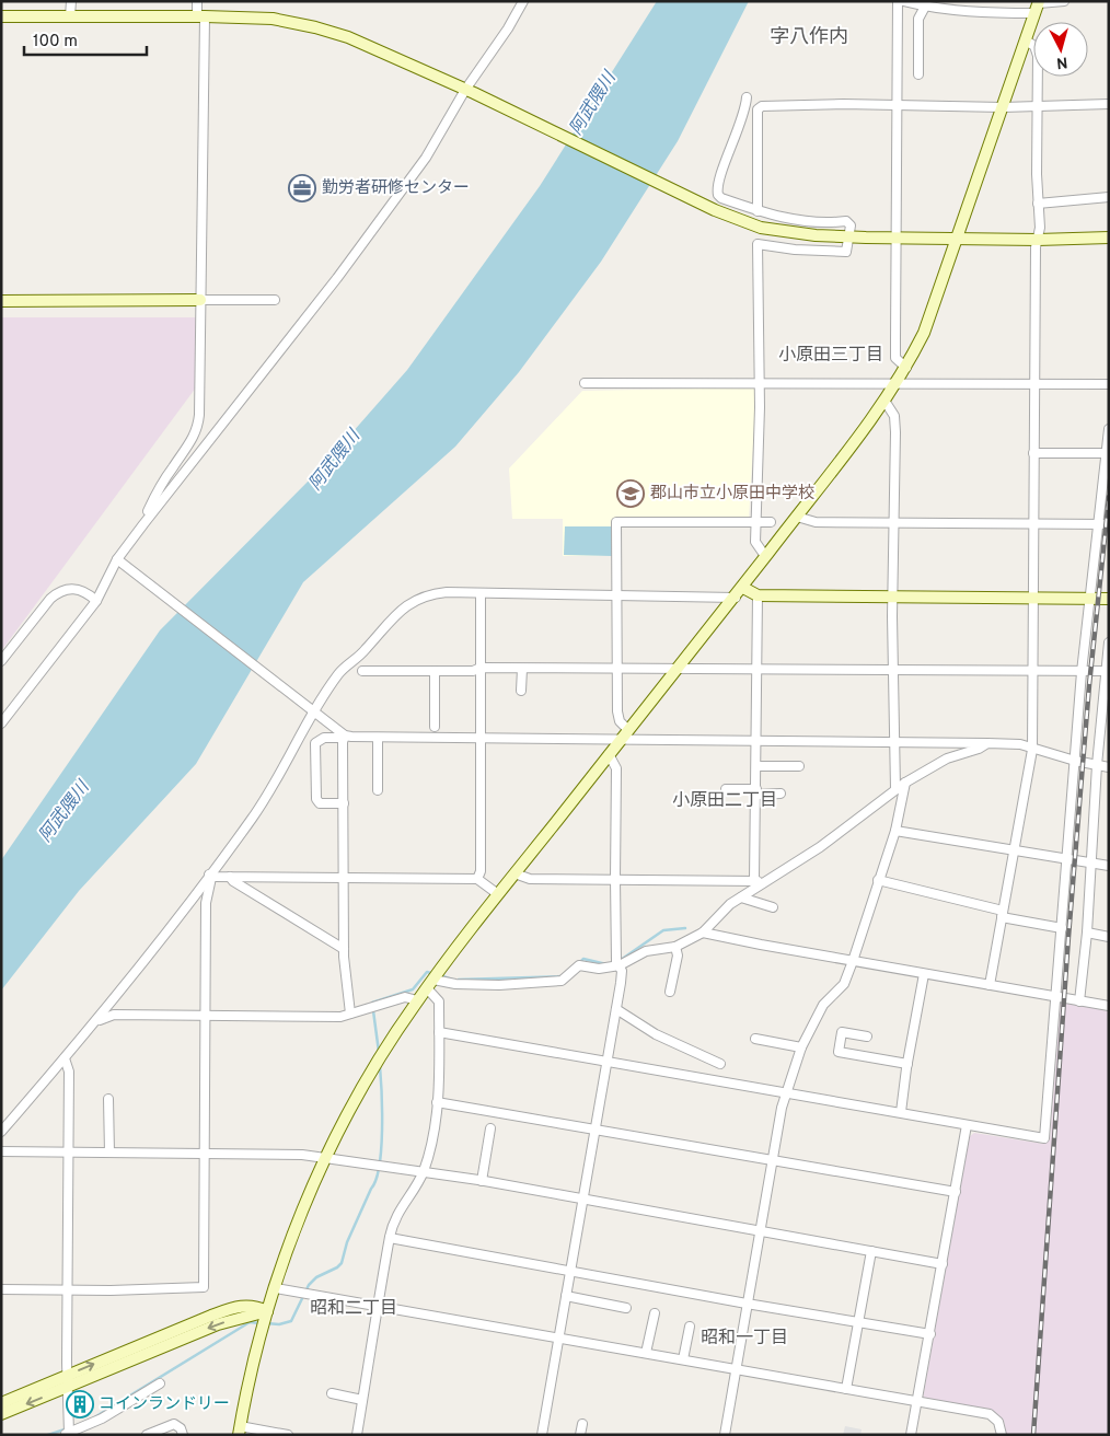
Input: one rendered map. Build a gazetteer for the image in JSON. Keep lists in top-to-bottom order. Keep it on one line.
{"districts":["字八作内","小原田三丁目","小原田二丁目","昭和二丁目","昭和一丁目"],"water":["阿武隈川"],"places":{"office":["勤労者研修センター"],"school or university":["郡山市立小原田中学校"],"building":["コインランドリー"]},"scale_bar":"100 m","north":"bottom"}
